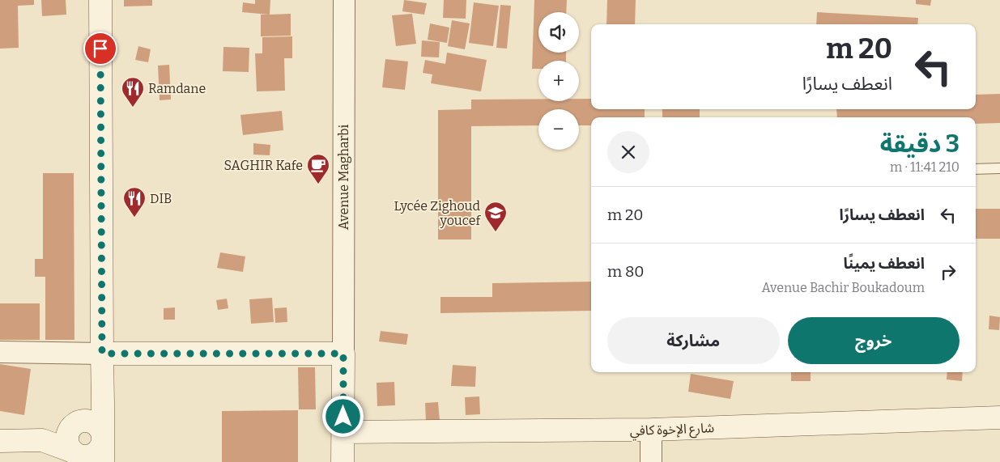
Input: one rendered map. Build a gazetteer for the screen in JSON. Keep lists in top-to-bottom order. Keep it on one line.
{"streets":{"main road":["شارع الإخوة كافي"],"street":["Avenue Magharbi"]},"places":{"restaurant":["Ramdane","DIB"],"cafe":["SAGHIR Kafe"],"school or university":["Lycée Zighoud youcef"]},"page":{"map_buttons":["+","−"],"turn":["20 m","انعطف يسارًا"],"heading":["3 دقيقة","210 m · 11:41"],"list":[{"name":"انعطف يسارًا","value":"20 m"},{"name":"انعطف يمينًا","note":"Avenue Bachir Boukadoum","value":"80 m"}],"buttons":["خروج","مشاركة"]}}
